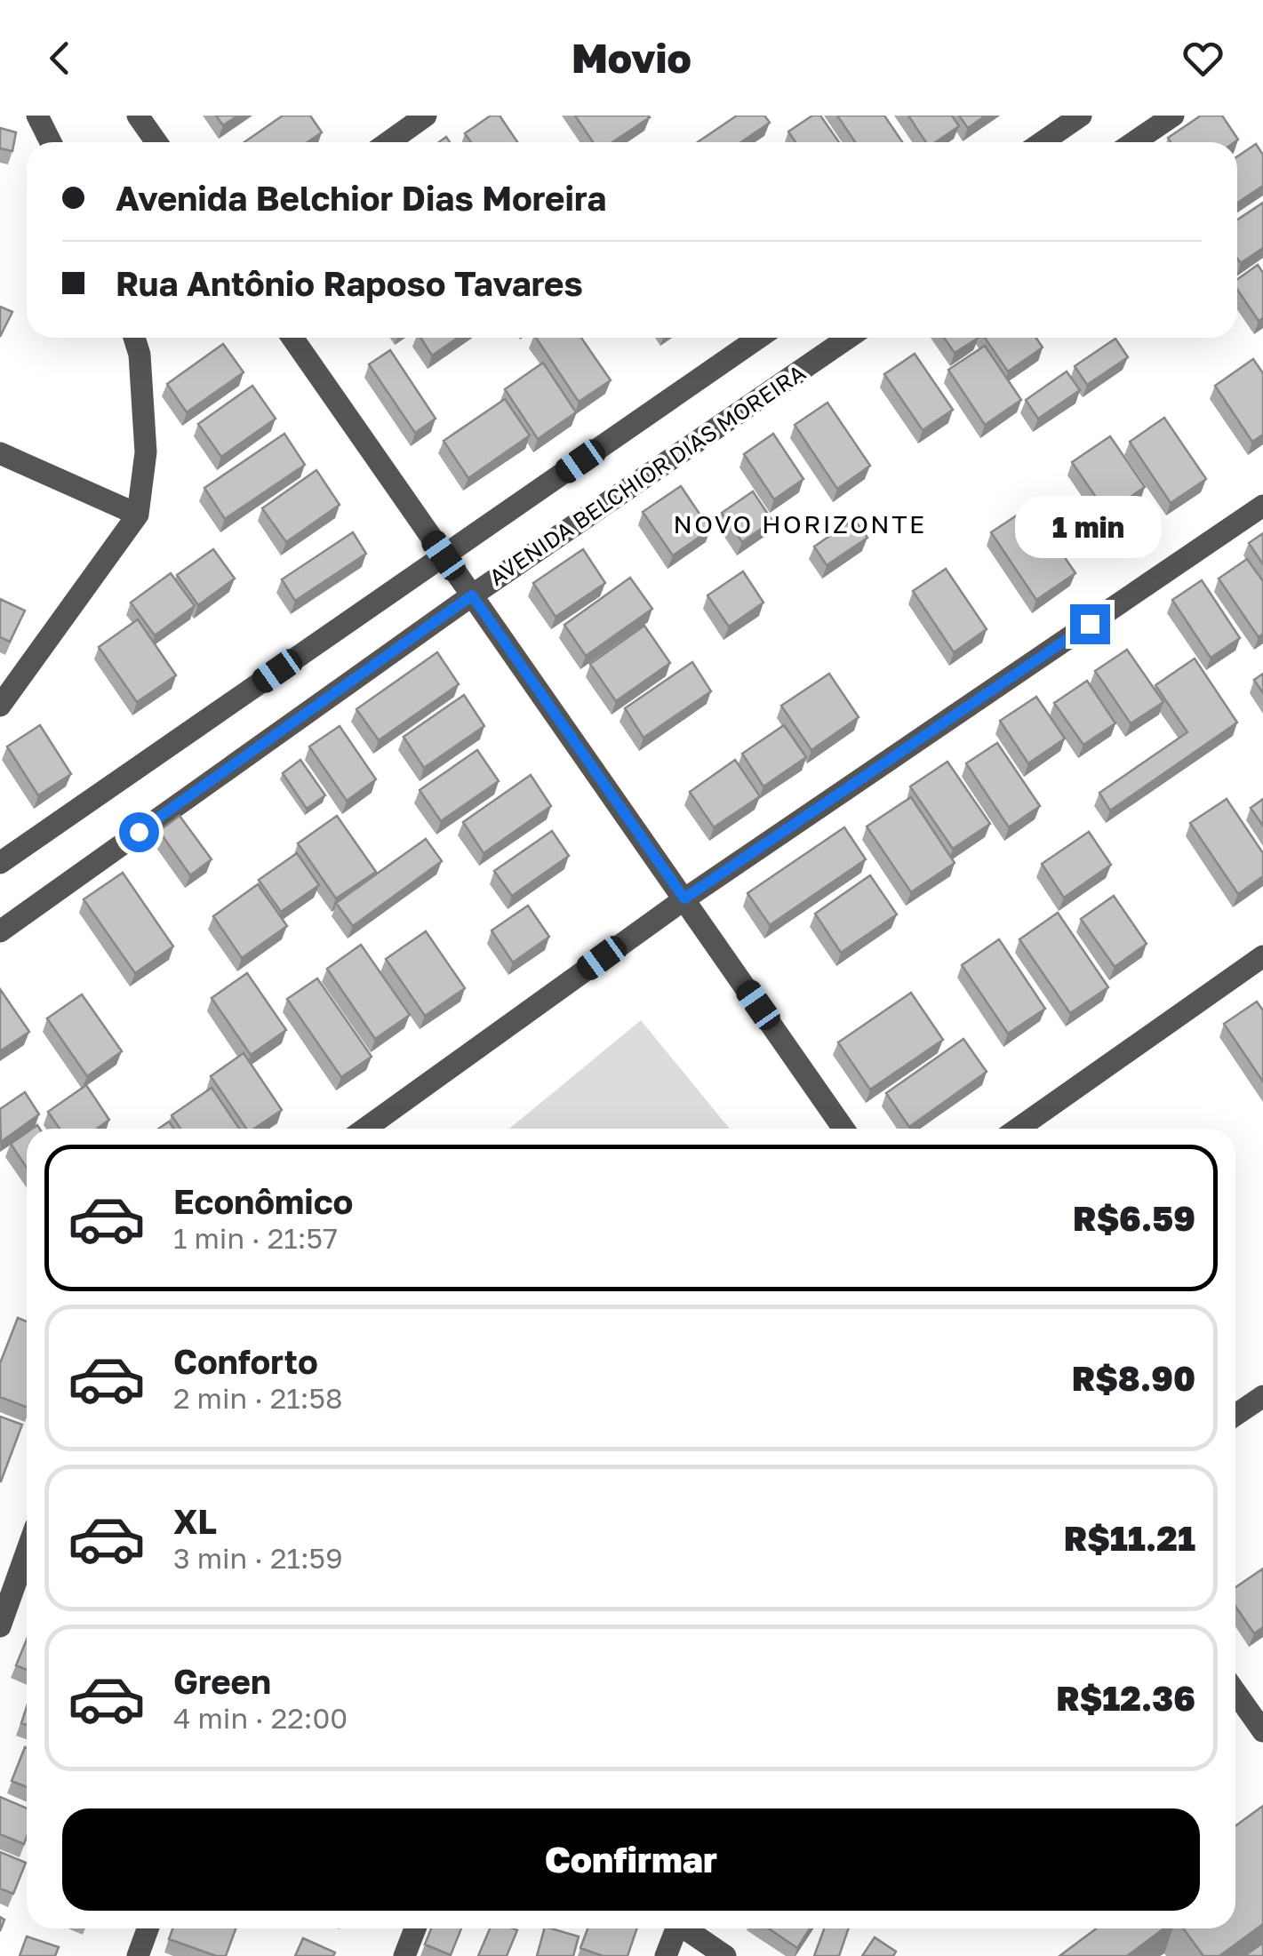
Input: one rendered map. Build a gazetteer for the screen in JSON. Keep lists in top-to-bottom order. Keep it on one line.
{"streets":{"street":["AVENIDA BELCHIOR DIAS MOREIRA"]},"districts":["NOVO HORIZONTE"],"page":{"header":"Movio","banner":["Avenida Belchior Dias Moreira","Rua Antônio Raposo Tavares"],"bubble":"1 min","list":[{"name":"Econômico","note":"1 min · 21:57","value":"R$6.59"},{"name":"Conforto","note":"2 min · 21:58","value":"R$8.90"},{"name":"XL","note":"3 min · 21:59","value":"R$11.21"},{"name":"Green","note":"4 min · 22:00","value":"R$12.36"}],"buttons":"Confirmar"}}
